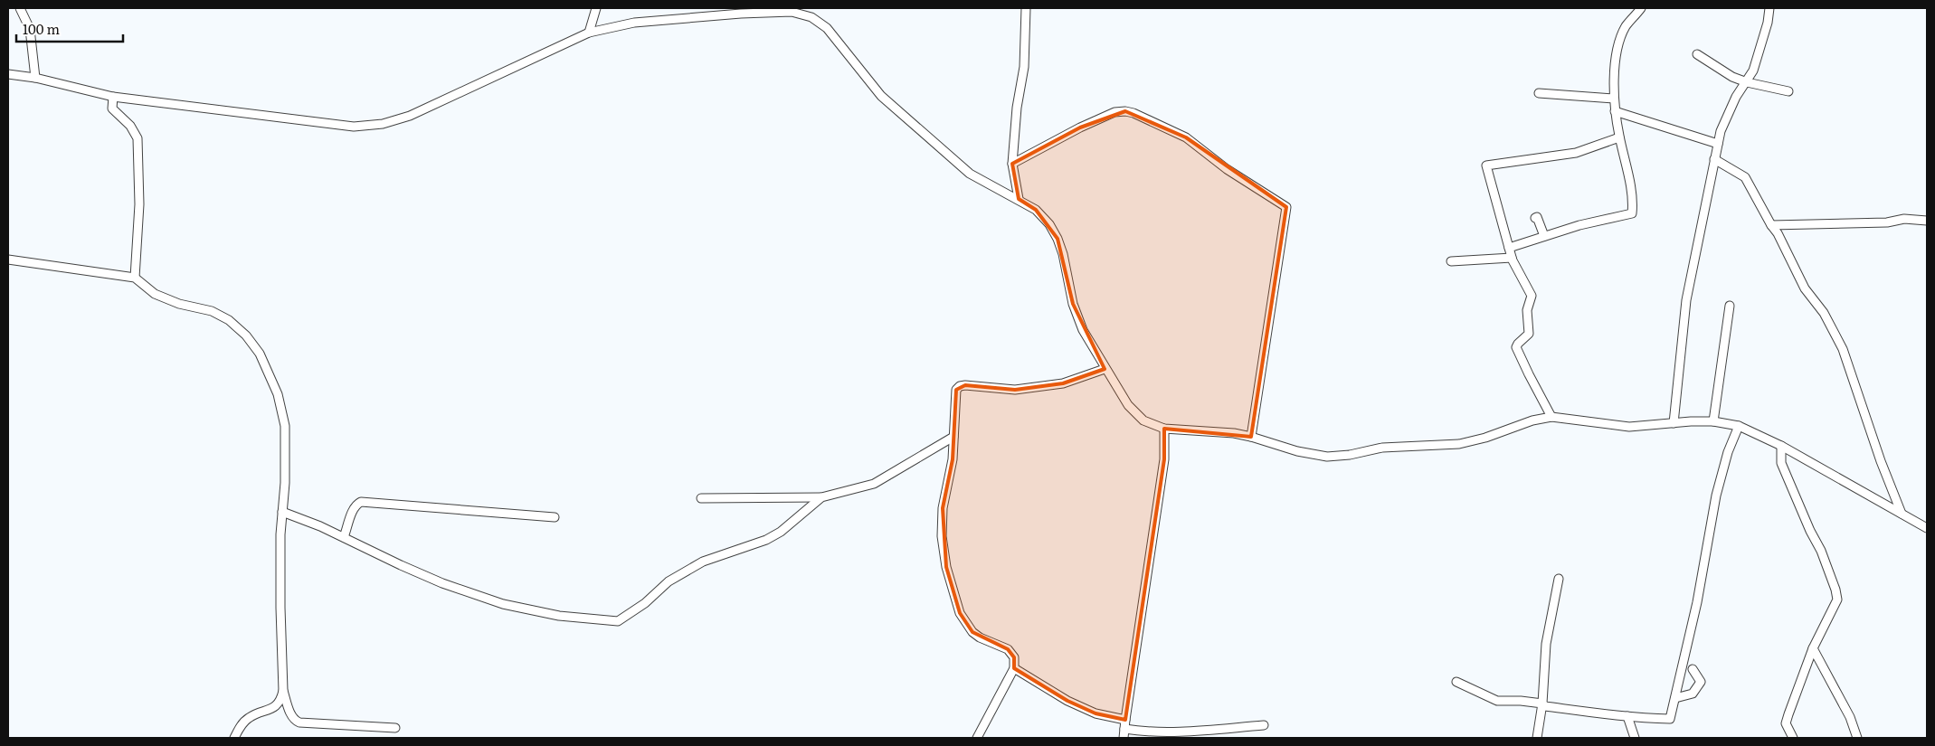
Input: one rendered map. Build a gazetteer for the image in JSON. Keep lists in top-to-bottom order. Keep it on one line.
{"scale_bar":"100 m"}
